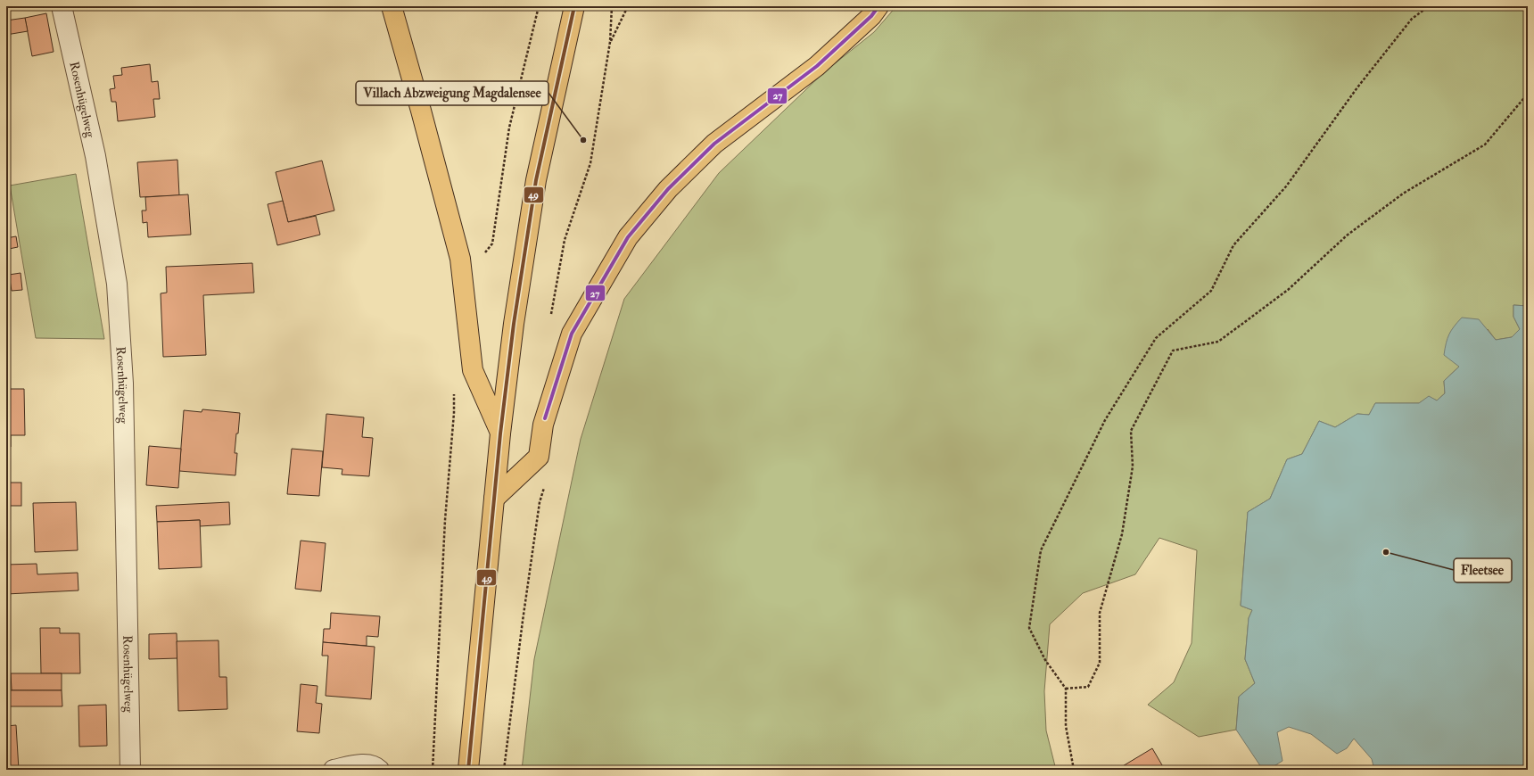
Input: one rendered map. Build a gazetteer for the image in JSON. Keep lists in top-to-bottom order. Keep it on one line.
{"streets":{"street":["Rosenhügelweg"]},"places":["Villach Abzweigung Magdalensee","Fleetsee"],"lines":["transit line 27","transit line 49"]}
